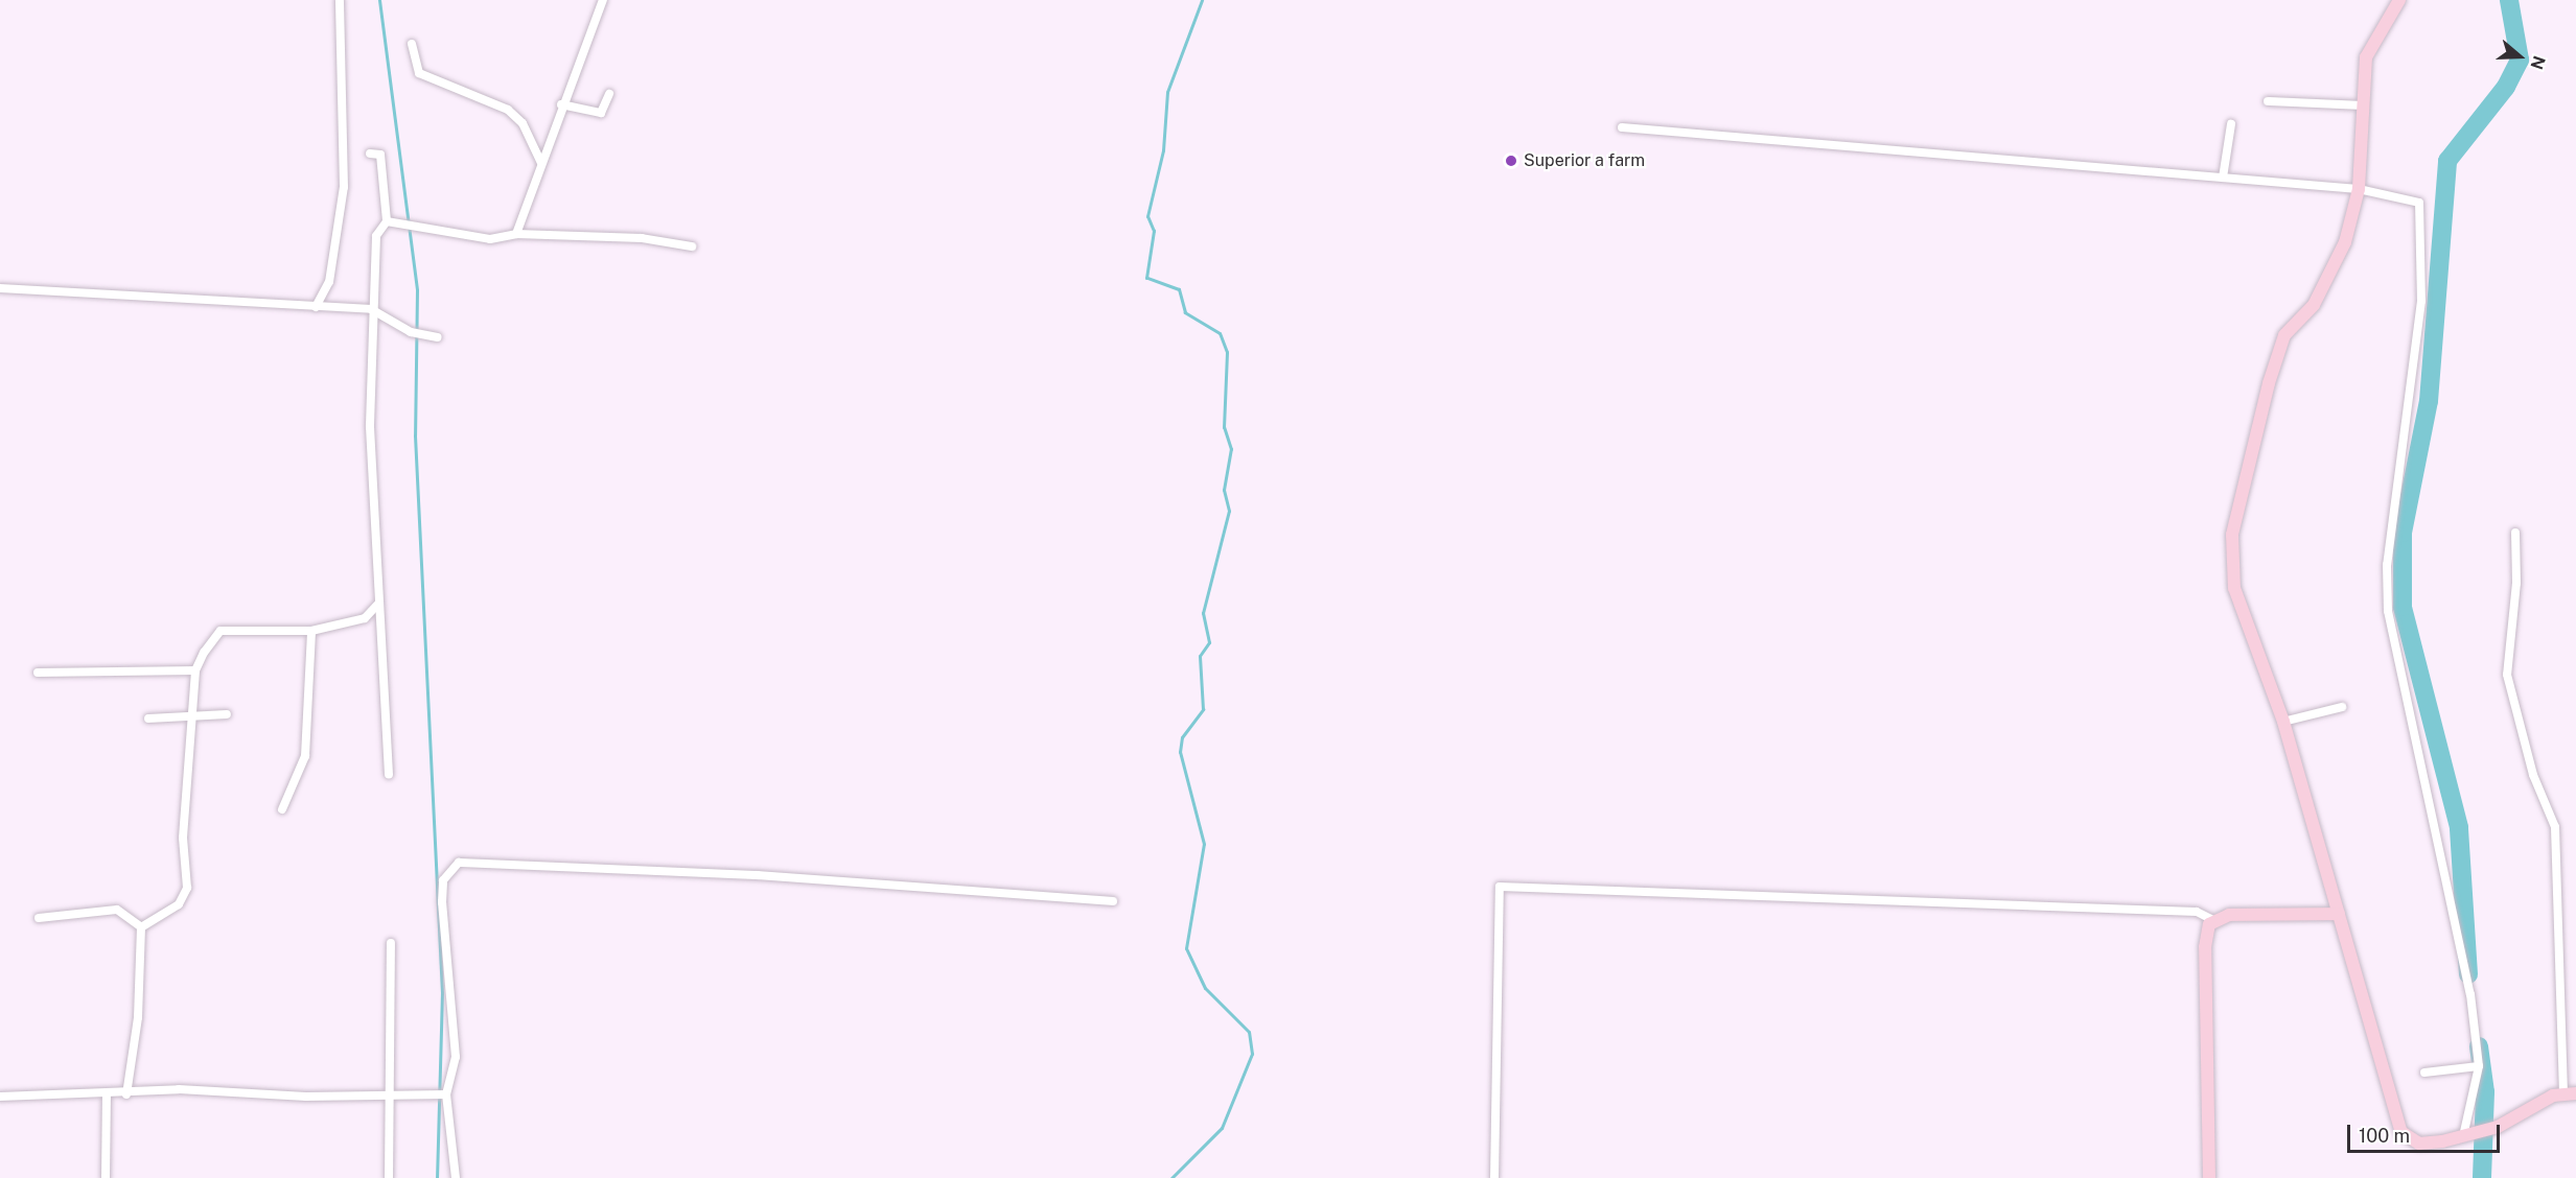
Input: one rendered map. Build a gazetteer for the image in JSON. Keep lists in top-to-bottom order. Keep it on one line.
{"places":["Superior a farm"],"scale_bar":"100 m","north":"right"}
